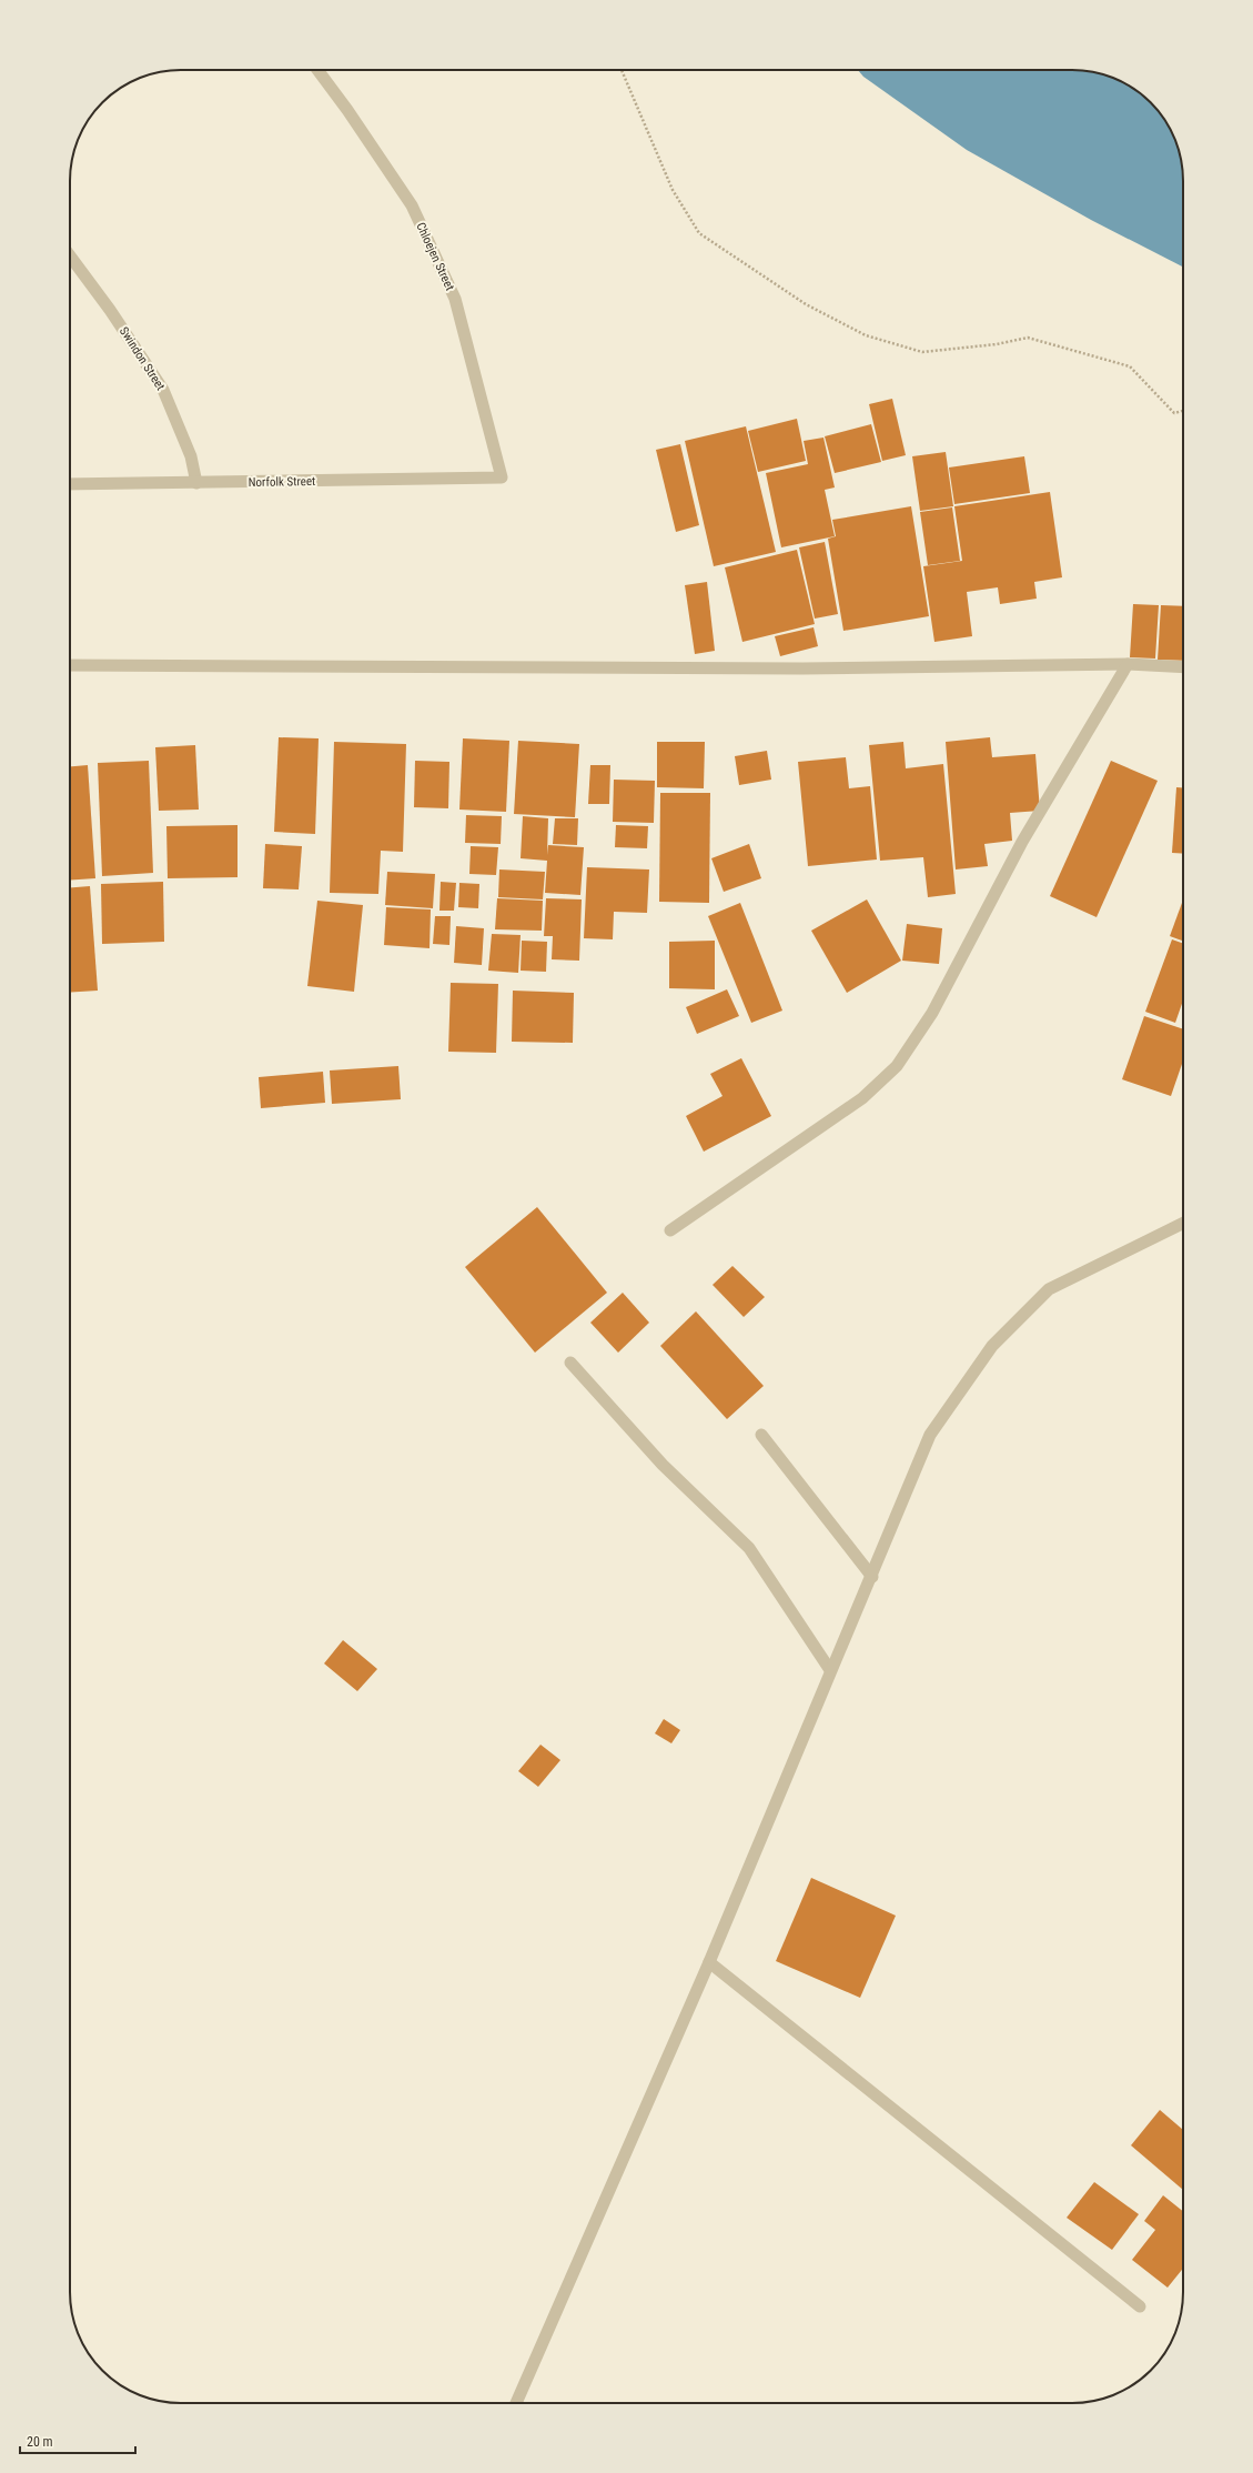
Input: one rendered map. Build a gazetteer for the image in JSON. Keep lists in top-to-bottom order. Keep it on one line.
{"streets":{"street":["Chloejen Street","Swindon Street","Norfolk Street"]},"crossings":[["Chloejen Street","Norfolk Street"],["Swindon Street","Norfolk Street"]],"scale_bar":"20 m"}
